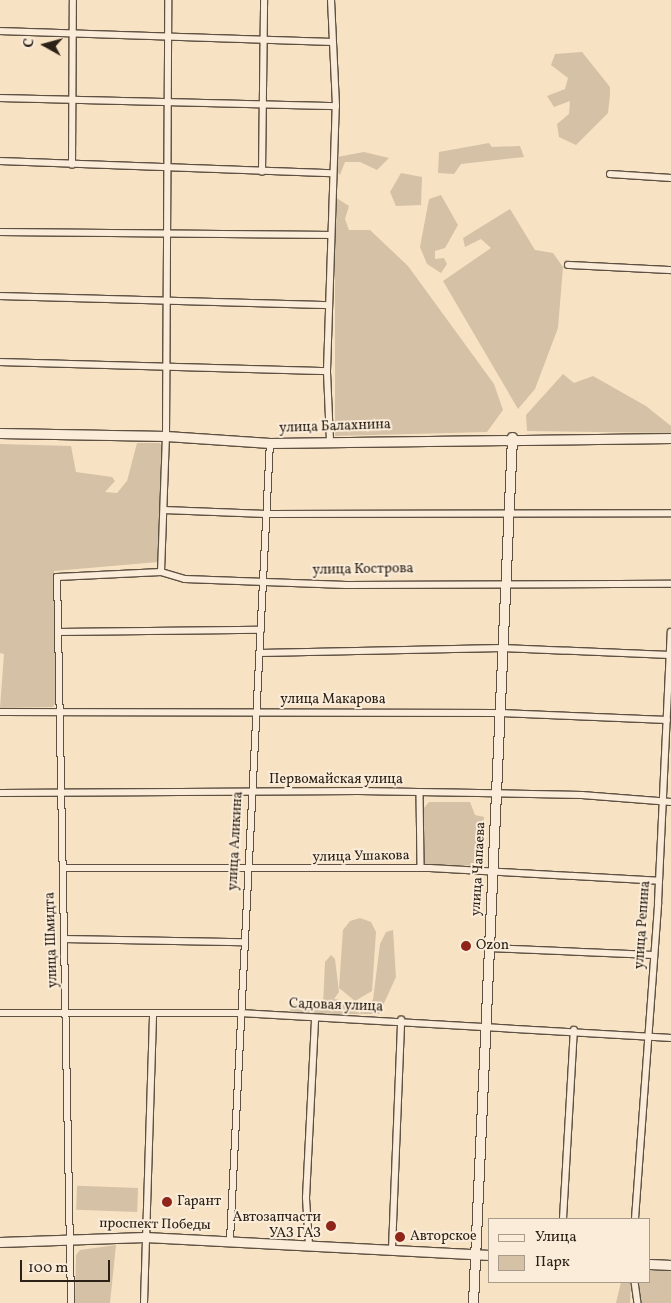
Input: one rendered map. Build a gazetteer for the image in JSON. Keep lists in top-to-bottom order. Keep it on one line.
{"streets":{"street":["улица Балахнина","улица Кострова","улица Макарова","Первомайская улица","улица Аликина","улица Ушакова","улица Чапаева","улица Репина","улица Шмидта","Садовая улица","проспект Победы"]},"crossings":[["улица Балахнина","улица Аликина"],["улица Балахнина","улица Чапаева"],["улица Кострова","улица Аликина"],["улица Кострова","улица Чапаева"],["улица Кострова","улица Шмидта"],["улица Макарова","улица Аликина"],["улица Макарова","улица Чапаева"],["улица Макарова","улица Репина"],["улица Макарова","улица Шмидта"],["Первомайская улица","улица Аликина"],["Первомайская улица","улица Чапаева"],["Первомайская улица","улица Репина"],["Первомайская улица","улица Шмидта"],["улица Аликина","улица Ушакова"],["улица Аликина","Садовая улица"],["улица Аликина","проспект Победы"],["улица Ушакова","улица Чапаева"],["улица Ушакова","улица Репина"],["улица Ушакова","улица Шмидта"],["улица Чапаева","Садовая улица"],["улица Чапаева","проспект Победы"],["улица Репина","Садовая улица"],["улица Шмидта","Садовая улица"],["улица Шмидта","проспект Победы"]],"places":["Ozon","Гарант","Автозапчасти УАЗ ГАЗ","Авторское"],"legend":["Улица","Парк"],"scale_bar":"100 m","north":"left"}
